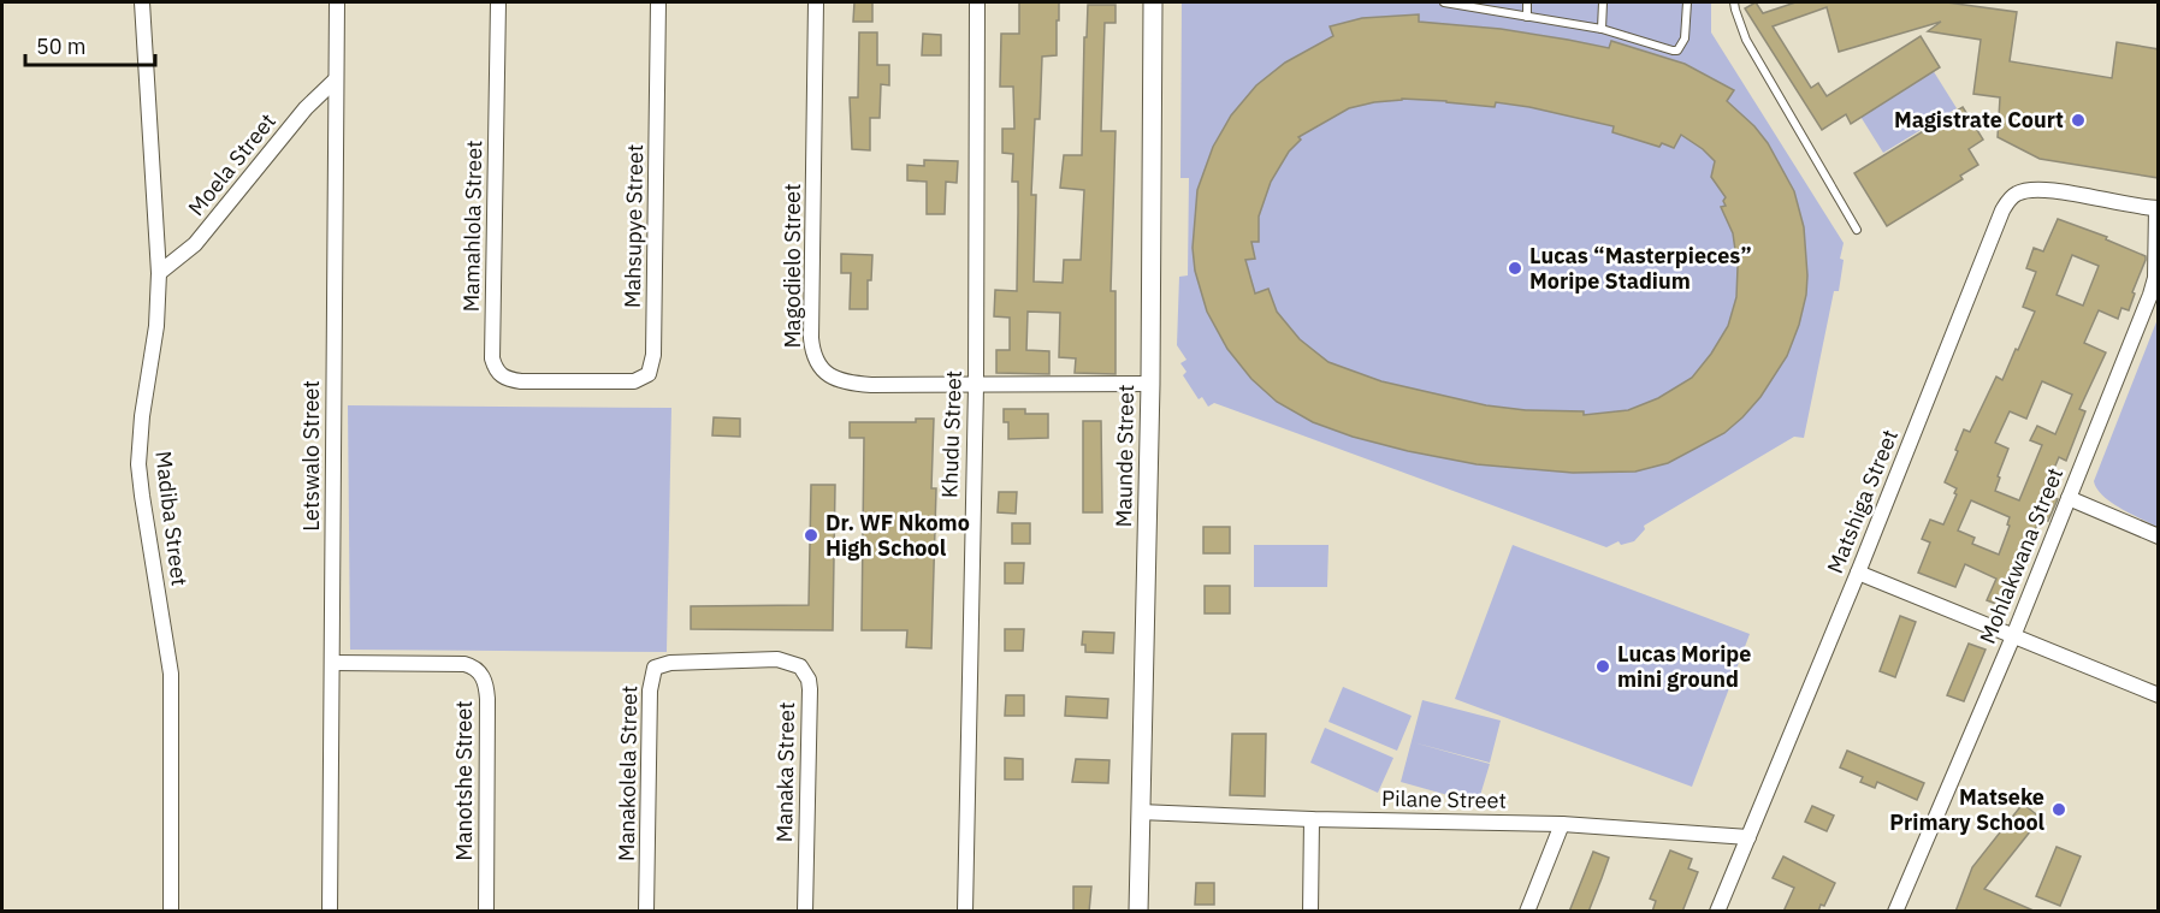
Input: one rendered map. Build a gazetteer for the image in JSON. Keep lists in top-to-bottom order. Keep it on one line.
{"streets":{"street":["Moela Street","Mamahlola Street","Mahsupye Street","Magodielo Street","Khudu Street","Letswalo Street","Maunde Street","Matshiga Street","Madiba Street","Mohlakwana Street","Manaka Street","Manakolela Street","Manotshe Street","Pilane Street"]},"crossings":[["Moela Street","Letswalo Street"],["Moela Street","Madiba Street"],["Mamahlola Street","Mahsupye Street"],["Magodielo Street","Khudu Street"],["Letswalo Street","Manotshe Street"],["Maunde Street","Pilane Street"],["Matshiga Street","Mohlakwana Street"],["Matshiga Street","Pilane Street"],["Manaka Street","Manakolela Street"]],"places":["Magistrate Court","Lucas “Masterpieces” Moripe Stadium","Dr. WF Nkomo High School","Lucas Moripe mini ground","Matseke Primary School"],"scale_bar":"50 m"}
